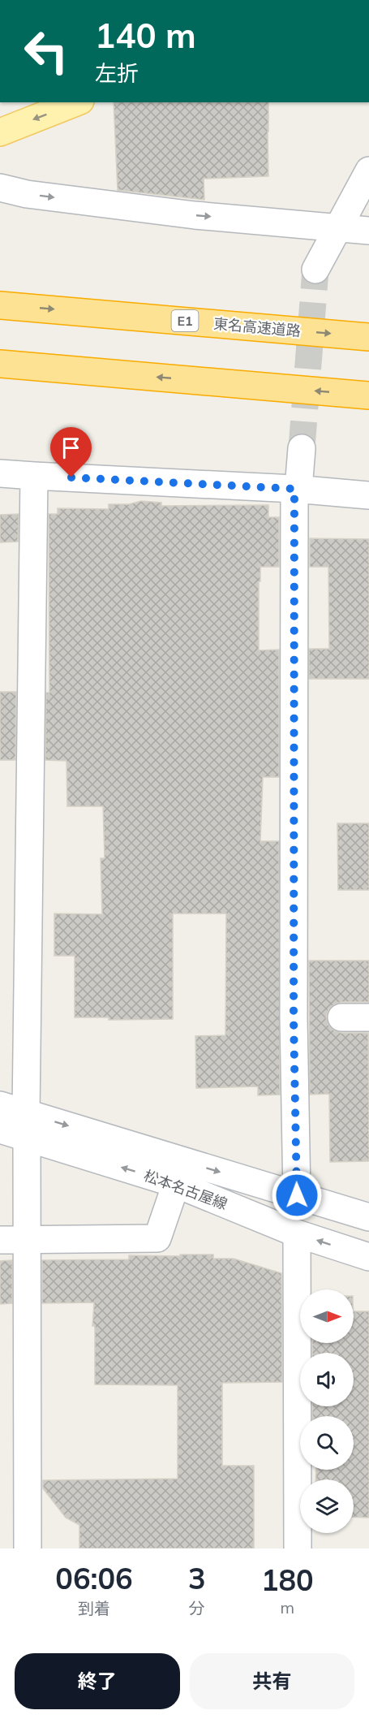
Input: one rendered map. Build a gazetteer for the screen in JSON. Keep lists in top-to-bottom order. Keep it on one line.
{"streets":{"highway":["E1","東名高速道路"],"street":["松本名古屋線"]},"north":"right","page":{"turn":["140 m","左折"],"eta":["06:06","到着","3","分","180","m"],"buttons":["終了","共有"]}}
